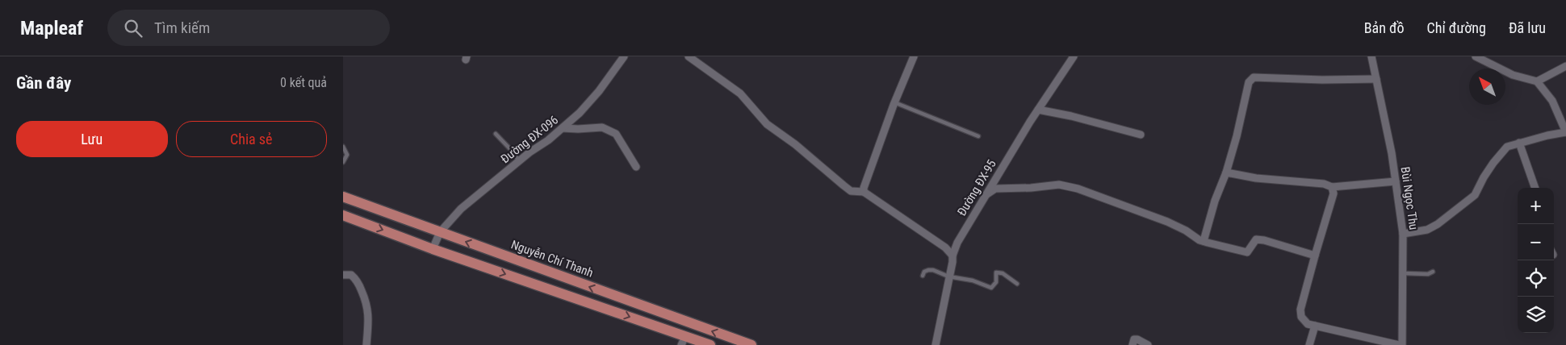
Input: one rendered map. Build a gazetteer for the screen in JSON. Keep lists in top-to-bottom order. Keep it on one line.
{"streets":{"main road":["Nguyễn Chí Thanh"],"street":["Đường ĐX-096","Đường ĐX-95","Bùi Ngọc Thu"]},"crossings":[["Đường ĐX-096","Nguyễn Chí Thanh"]],"north":"top left","page":{"header":"Mapleaf","search":"Tìm kiếm","nav":["Bản đồ","Chỉ đường","Đã lưu"],"heading":["Gần đây","0 kết quả"],"buttons":["Lưu","Chia sẻ"],"map_buttons":["+","−"]}}
